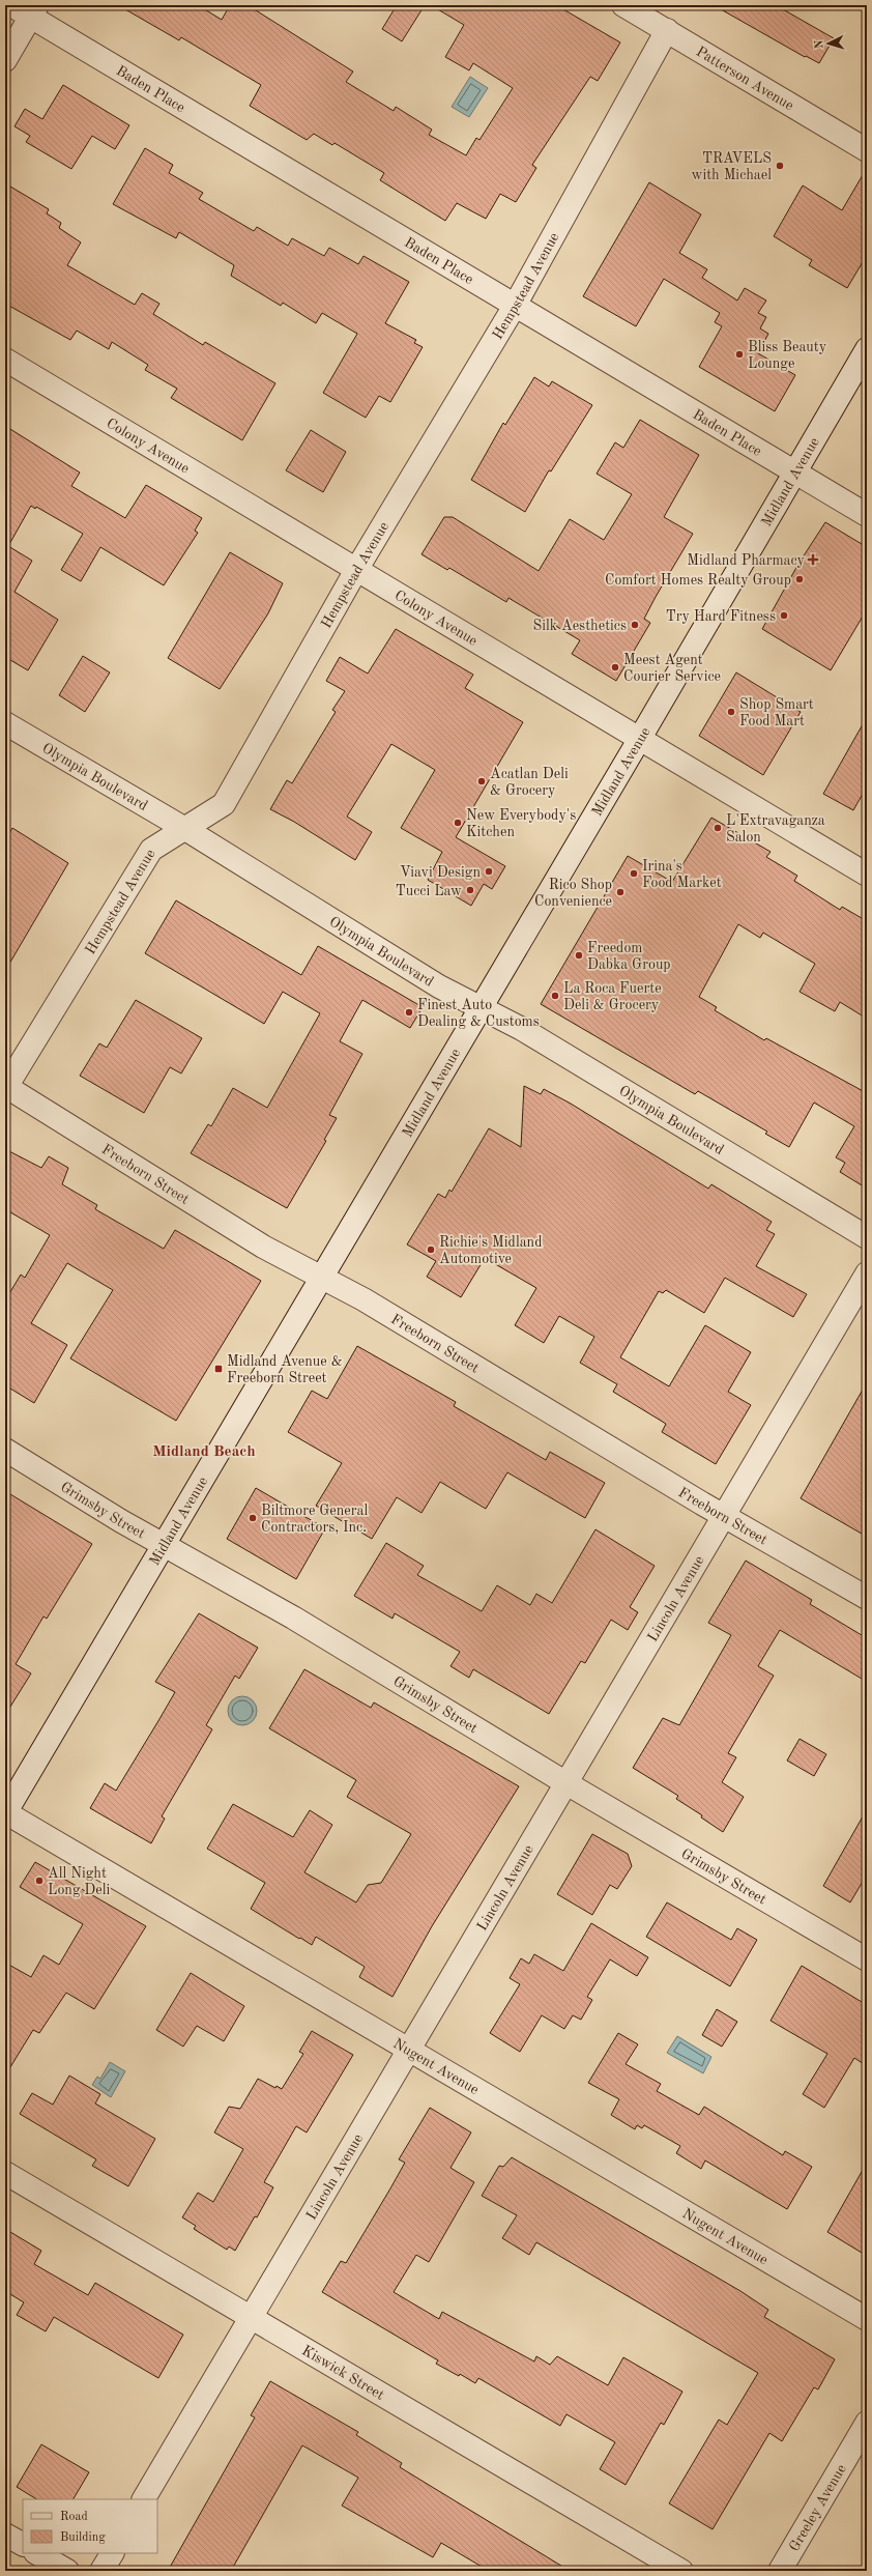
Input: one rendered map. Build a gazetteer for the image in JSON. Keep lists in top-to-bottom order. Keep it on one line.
{"streets":{"street":["Patterson Avenue","Baden Place","Hempstead Avenue","Colony Avenue","Midland Avenue","Olympia Boulevard","Freeborn Street","Grimsby Street","Lincoln Avenue","Nugent Avenue","Kiswick Street","Greeley Avenue"]},"crossings":[["Patterson Avenue","Hempstead Avenue"],["Baden Place","Hempstead Avenue"],["Baden Place","Midland Avenue"],["Hempstead Avenue","Colony Avenue"],["Hempstead Avenue","Olympia Boulevard"],["Hempstead Avenue","Freeborn Street"],["Colony Avenue","Midland Avenue"],["Midland Avenue","Olympia Boulevard"],["Midland Avenue","Freeborn Street"],["Midland Avenue","Grimsby Street"],["Midland Avenue","Nugent Avenue"],["Freeborn Street","Lincoln Avenue"],["Grimsby Street","Lincoln Avenue"],["Lincoln Avenue","Nugent Avenue"],["Lincoln Avenue","Kiswick Street"]],"districts":["Midland Beach"],"places":{"other":["TRAVELS with Michael","Bliss Beauty Lounge","Comfort Homes Realty Group","Try Hard Fitness","Silk Aesthetics","Meest Agent Courier Service","Shop Smart Food Mart","Acatlan Deli & Grocery","New Everybody's Kitchen","L'Extravaganza Salon","Viavi Design","Irina's Food Market","Tucci Law","Rico Shop Convenience","Freedom Dabka Group","La Roca Fuerte Deli & Grocery","Finest Auto Dealing & Customs","Richie's Midland Automotive","Biltmore General Contractors, Inc.","All Night Long Deli"],"health":["Midland Pharmacy"],"transit":["Midland Avenue & Freeborn Street"]},"legend":["Road","Building"],"north":"left"}
